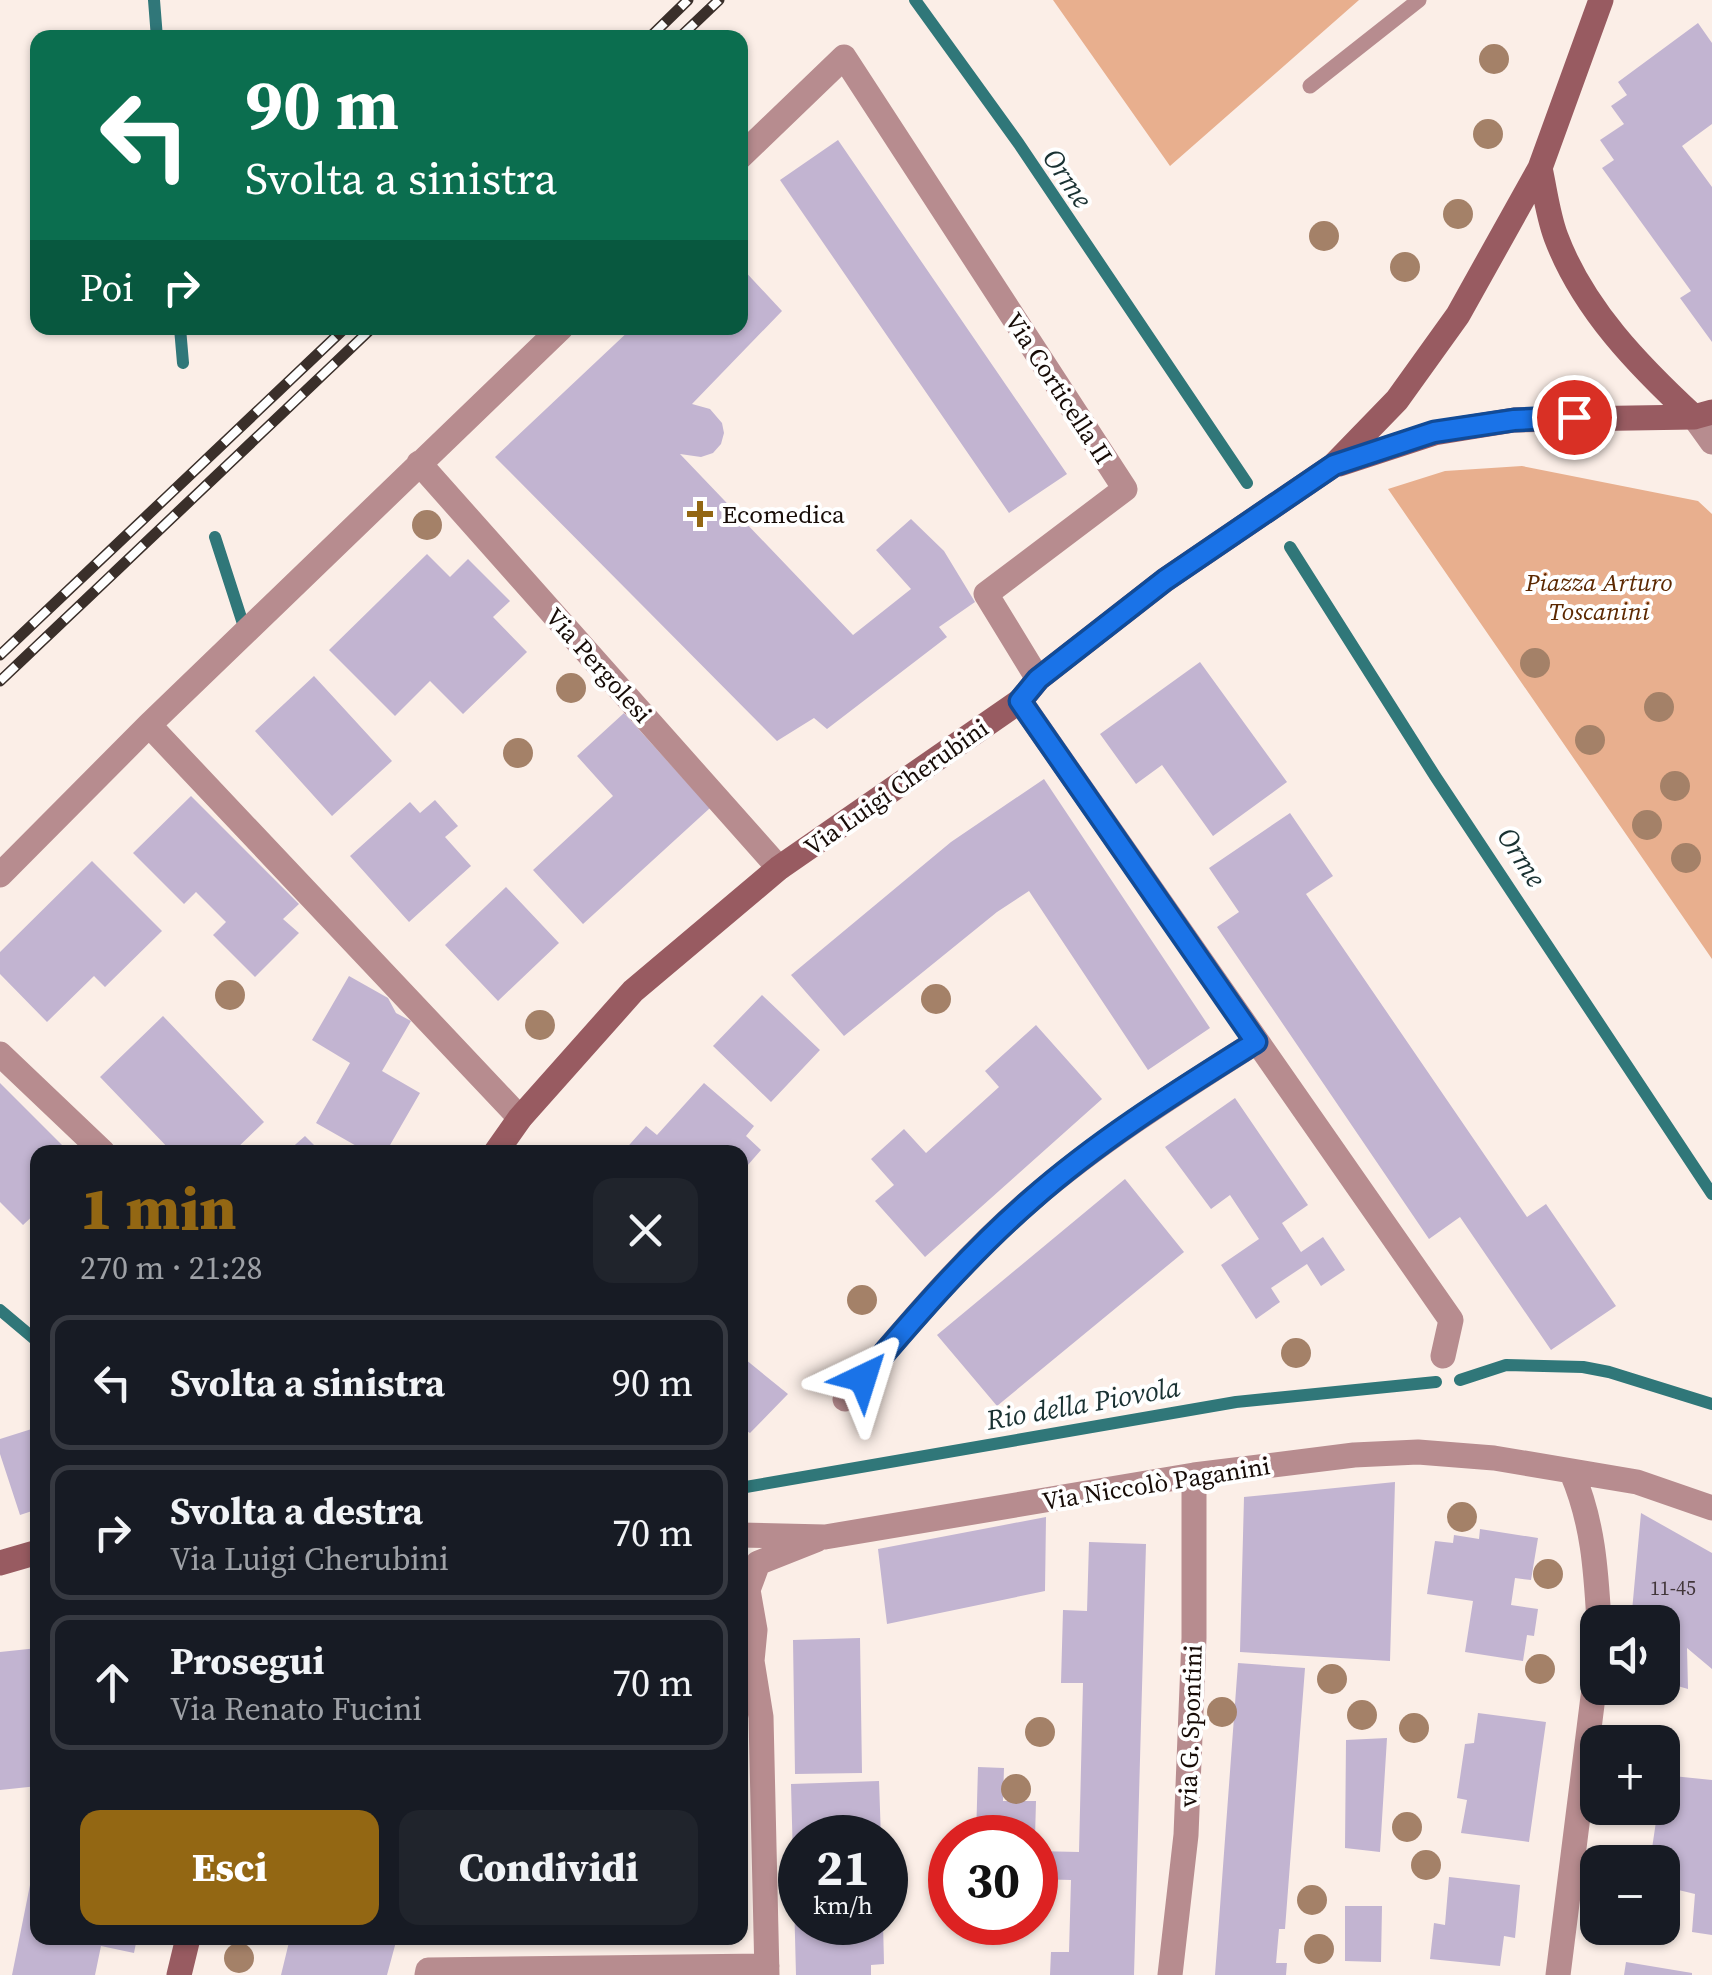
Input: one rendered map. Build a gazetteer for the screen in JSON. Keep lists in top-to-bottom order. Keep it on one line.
{"streets":{"main road":["Via Luigi Cherubini"],"street":["Via Corticella II","Via Pergolesi","Via Niccolò Paganini","via G. Spontini"]},"crossings":[["Via Corticella II","Via Luigi Cherubini"],["Via Pergolesi","Via Luigi Cherubini"],["Via Niccolò Paganini","via G. Spontini"]],"water":["Orme","Rio della Piovola"],"parks":["Piazza Arturo Toscanini"],"places":{"health":["Ecomedica"]},"house_numbers":["11-45"],"page":{"turn":["90 m","Svolta a sinistra"],"then":"Poi","heading":["1 min","270 m · 21:28"],"list":[{"name":"Svolta a sinistra","value":"90 m"},{"name":"Svolta a destra","note":"Via Luigi Cherubini","value":"70 m"},{"name":"Prosegui","note":"Via Renato Fucini","value":"70 m"}],"map_buttons":["+","−"],"buttons":["Esci","Condividi"],"speed":"21 km/h","limit":"30"}}
